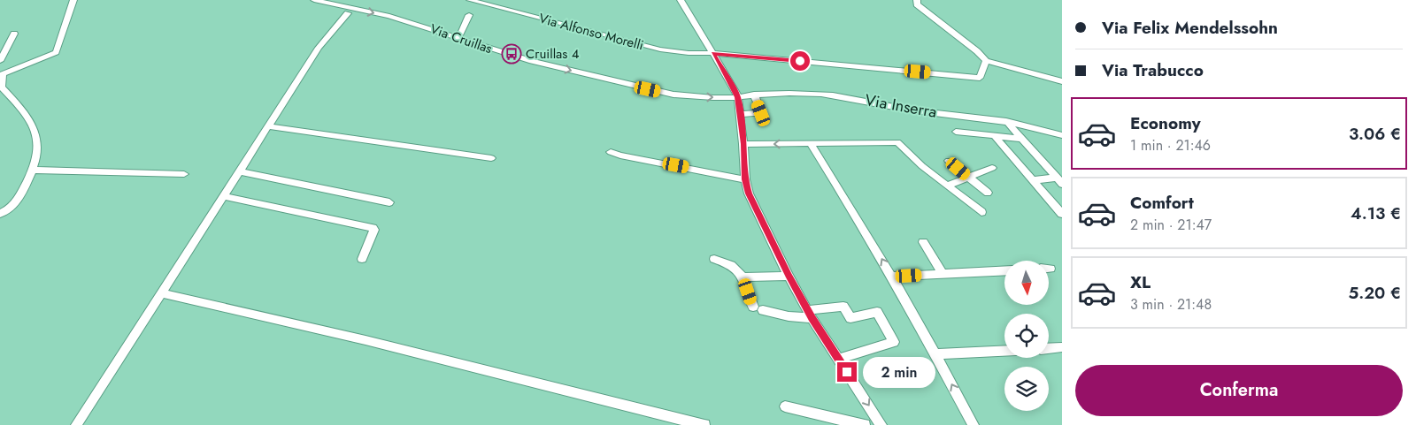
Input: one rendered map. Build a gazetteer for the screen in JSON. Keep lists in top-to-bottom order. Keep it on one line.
{"streets":{"street":["Via Alfonso Morelli","Via Cruillas","Via Inserra"]},"crossings":[["Via Cruillas","Via Inserra"]],"places":{"bus stop":["Cruillas 4"]},"north":"bottom","page":{"banner":["Via Felix Mendelssohn","Via Trabucco"],"list":[{"name":"Economy","note":"1 min · 21:46","value":"3.06 €"},{"name":"Comfort","note":"2 min · 21:47","value":"4.13 €"},{"name":"XL","note":"3 min · 21:48","value":"5.20 €"}],"buttons":"Conferma","bubble":"2 min"}}
